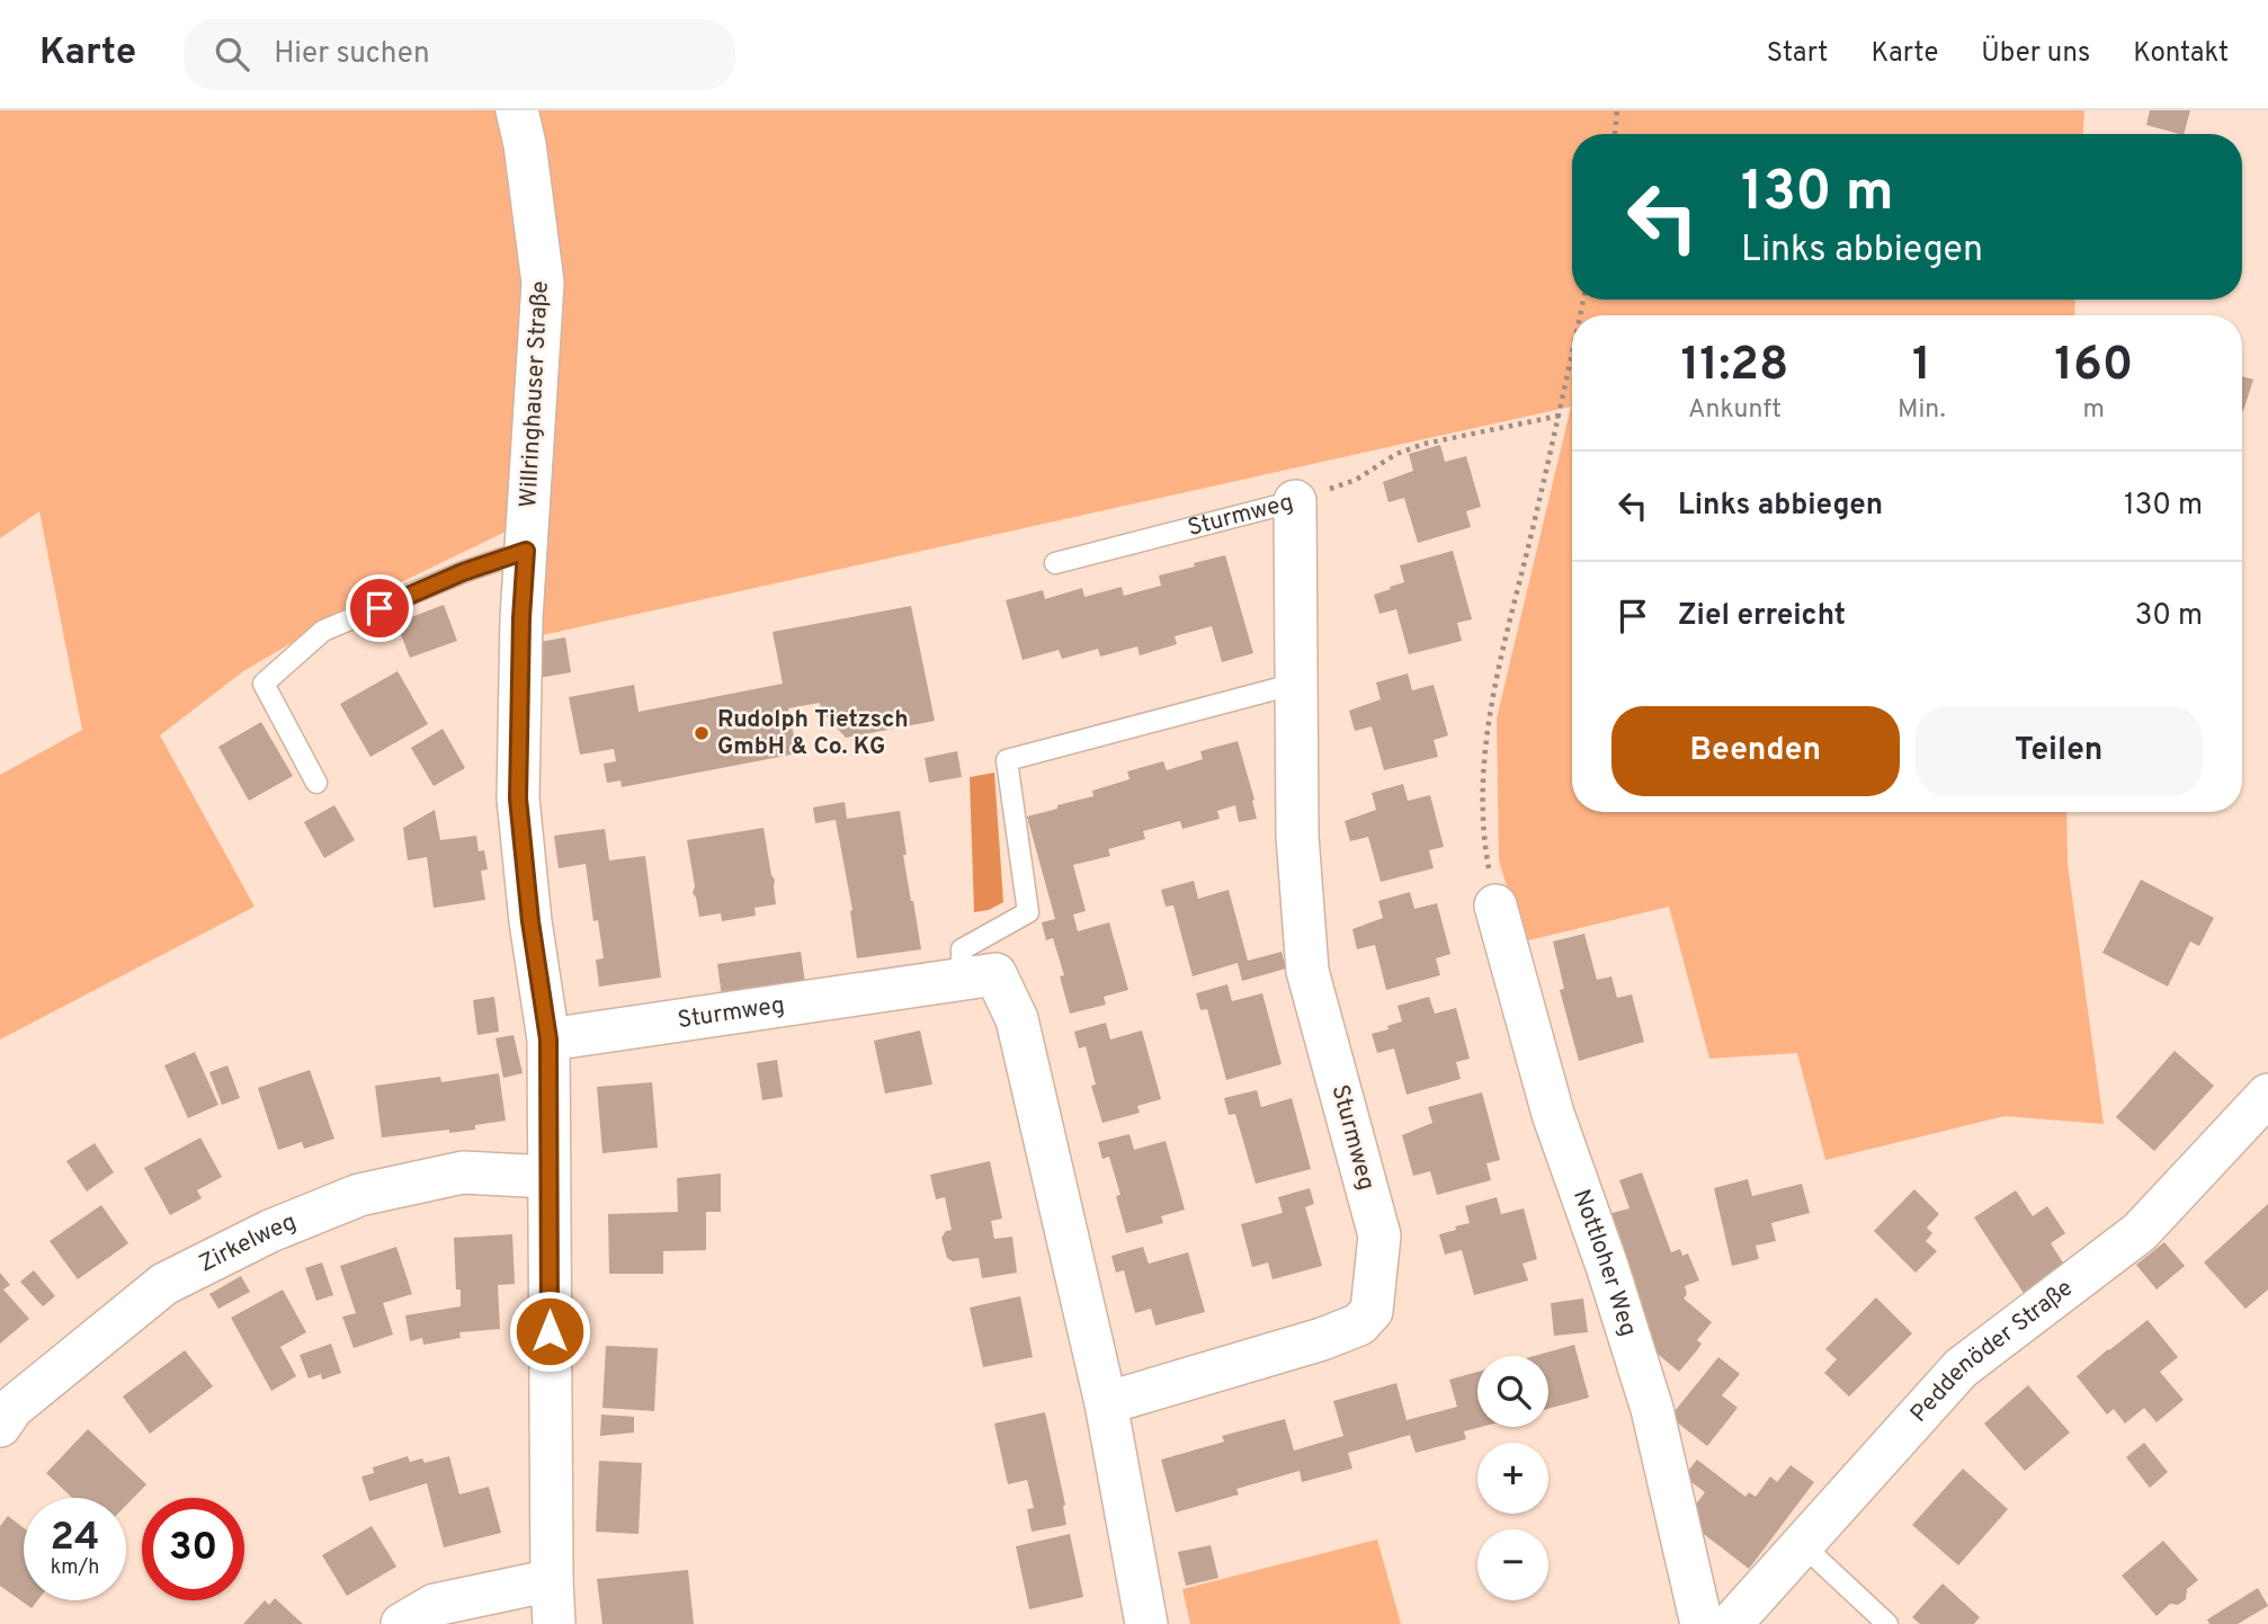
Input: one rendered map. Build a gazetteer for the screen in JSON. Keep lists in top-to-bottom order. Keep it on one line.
{"streets":{"street":["Willringhauser Straße","Sturmweg","Zirkelweg","Nottloher Weg","Peddenöder Straße"]},"crossings":[["Willringhauser Straße","Sturmweg"],["Willringhauser Straße","Zirkelweg"]],"places":["Rudolph Tietzsch GmbH & Co. KG"],"page":{"header":"Karte","search":"Hier suchen","nav":["Start","Karte","Über uns","Kontakt"],"turn":["130 m","Links abbiegen"],"eta":["11:28","Ankunft","1","Min.","160","m"],"list":[{"name":"Links abbiegen","value":"130 m"},{"name":"Ziel erreicht","value":"30 m"}],"buttons":["Beenden","Teilen"],"map_buttons":["+","−"],"speed":"24 km/h","limit":"30"}}
